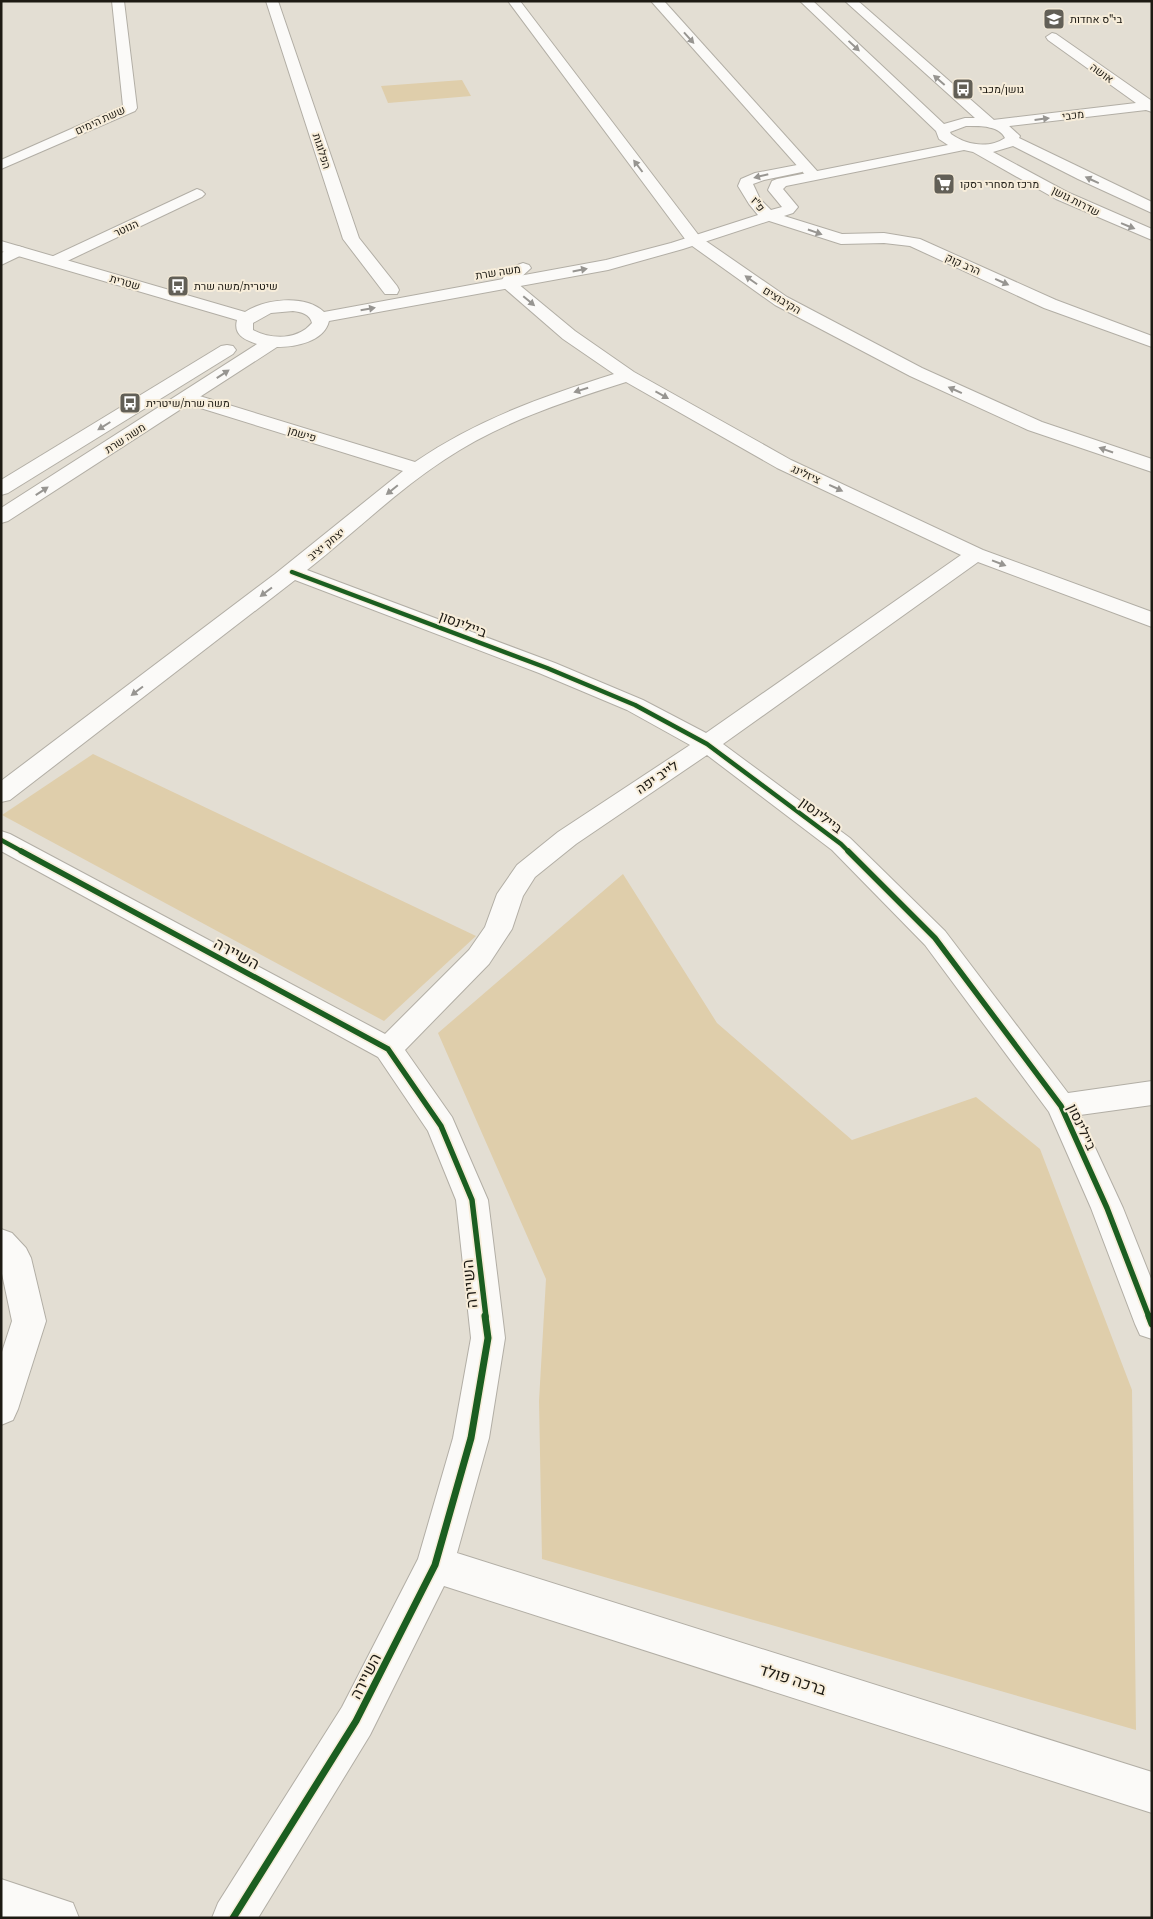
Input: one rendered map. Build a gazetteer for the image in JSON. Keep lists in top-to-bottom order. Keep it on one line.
{"streets":{"street":["אושה","מכבי","ששת הימים","הפלוגות","שדרות גושן","פ\"ז","הנוטר","הרב קוק","משה שרת","שטרית","הקיבוצים","פישמן","ציזלינג","יצחק יציב","ביילינסון","לייב יפה","השיירה","ברכה פולד"]},"crossings":[["אושה","מכבי"],["מכבי","שדרות גושן"],["מכבי","פ\"ז"],["הפלוגות","משה שרת"],["שדרות גושן","פ\"ז"],["פ\"ז","הרב קוק"],["פ\"ז","משה שרת"],["הנוטר","שטרית"],["הרב קוק","משה שרת"],["משה שרת","שטרית"],["משה שרת","הקיבוצים"],["משה שרת","פישמן"],["משה שרת","ציזלינג"],["פישמן","יצחק יציב"],["ציזלינג","יצחק יציב"],["ציזלינג","לייב יפה"],["יצחק יציב","ביילינסון"],["ביילינסון","לייב יפה"],["לייב יפה","השיירה"],["השיירה","ברכה פולד"]],"one_way":["מכבי","ציזלינג","יצחק יציב"],"places":{"school or university":["בי\"ס אחדות"],"bus stop":["גושן/מכבי","שיטרית/משה שרת","משה שרת/שיטרית"],"supermarket":["מרכז מסחרי רסקו"]}}
